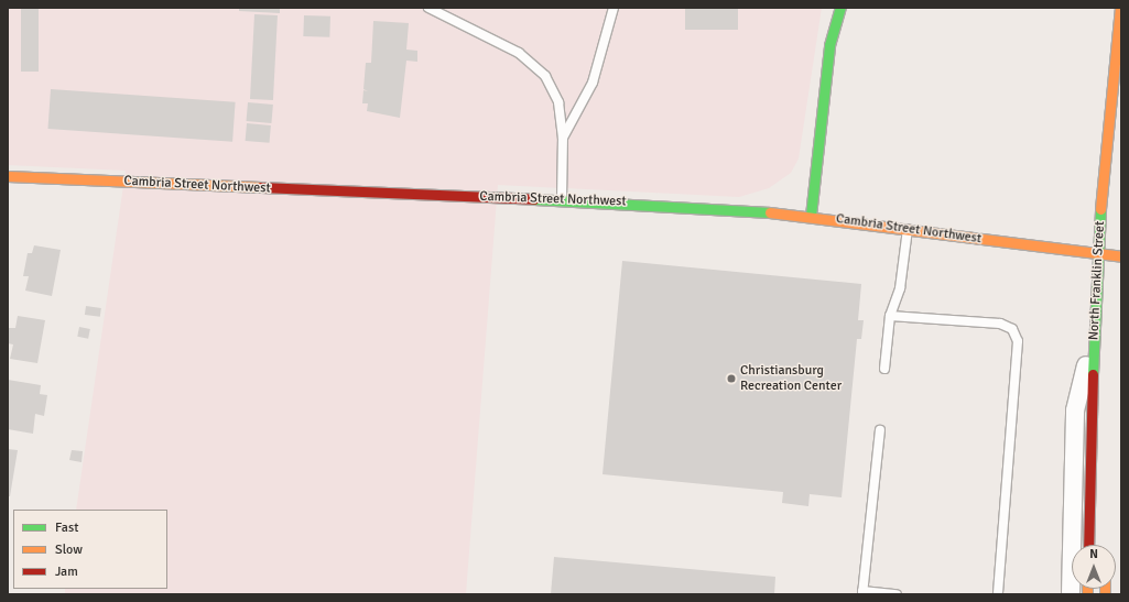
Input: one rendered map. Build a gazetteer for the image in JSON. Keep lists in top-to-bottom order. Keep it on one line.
{"streets":{"street":["Cambria Street Northwest","North Franklin Street"]},"crossings":[["Cambria Street Northwest","North Franklin Street"]],"places":["Christiansburg Recreation Center"],"legend":["Fast","Slow","Jam"],"north":"top"}
